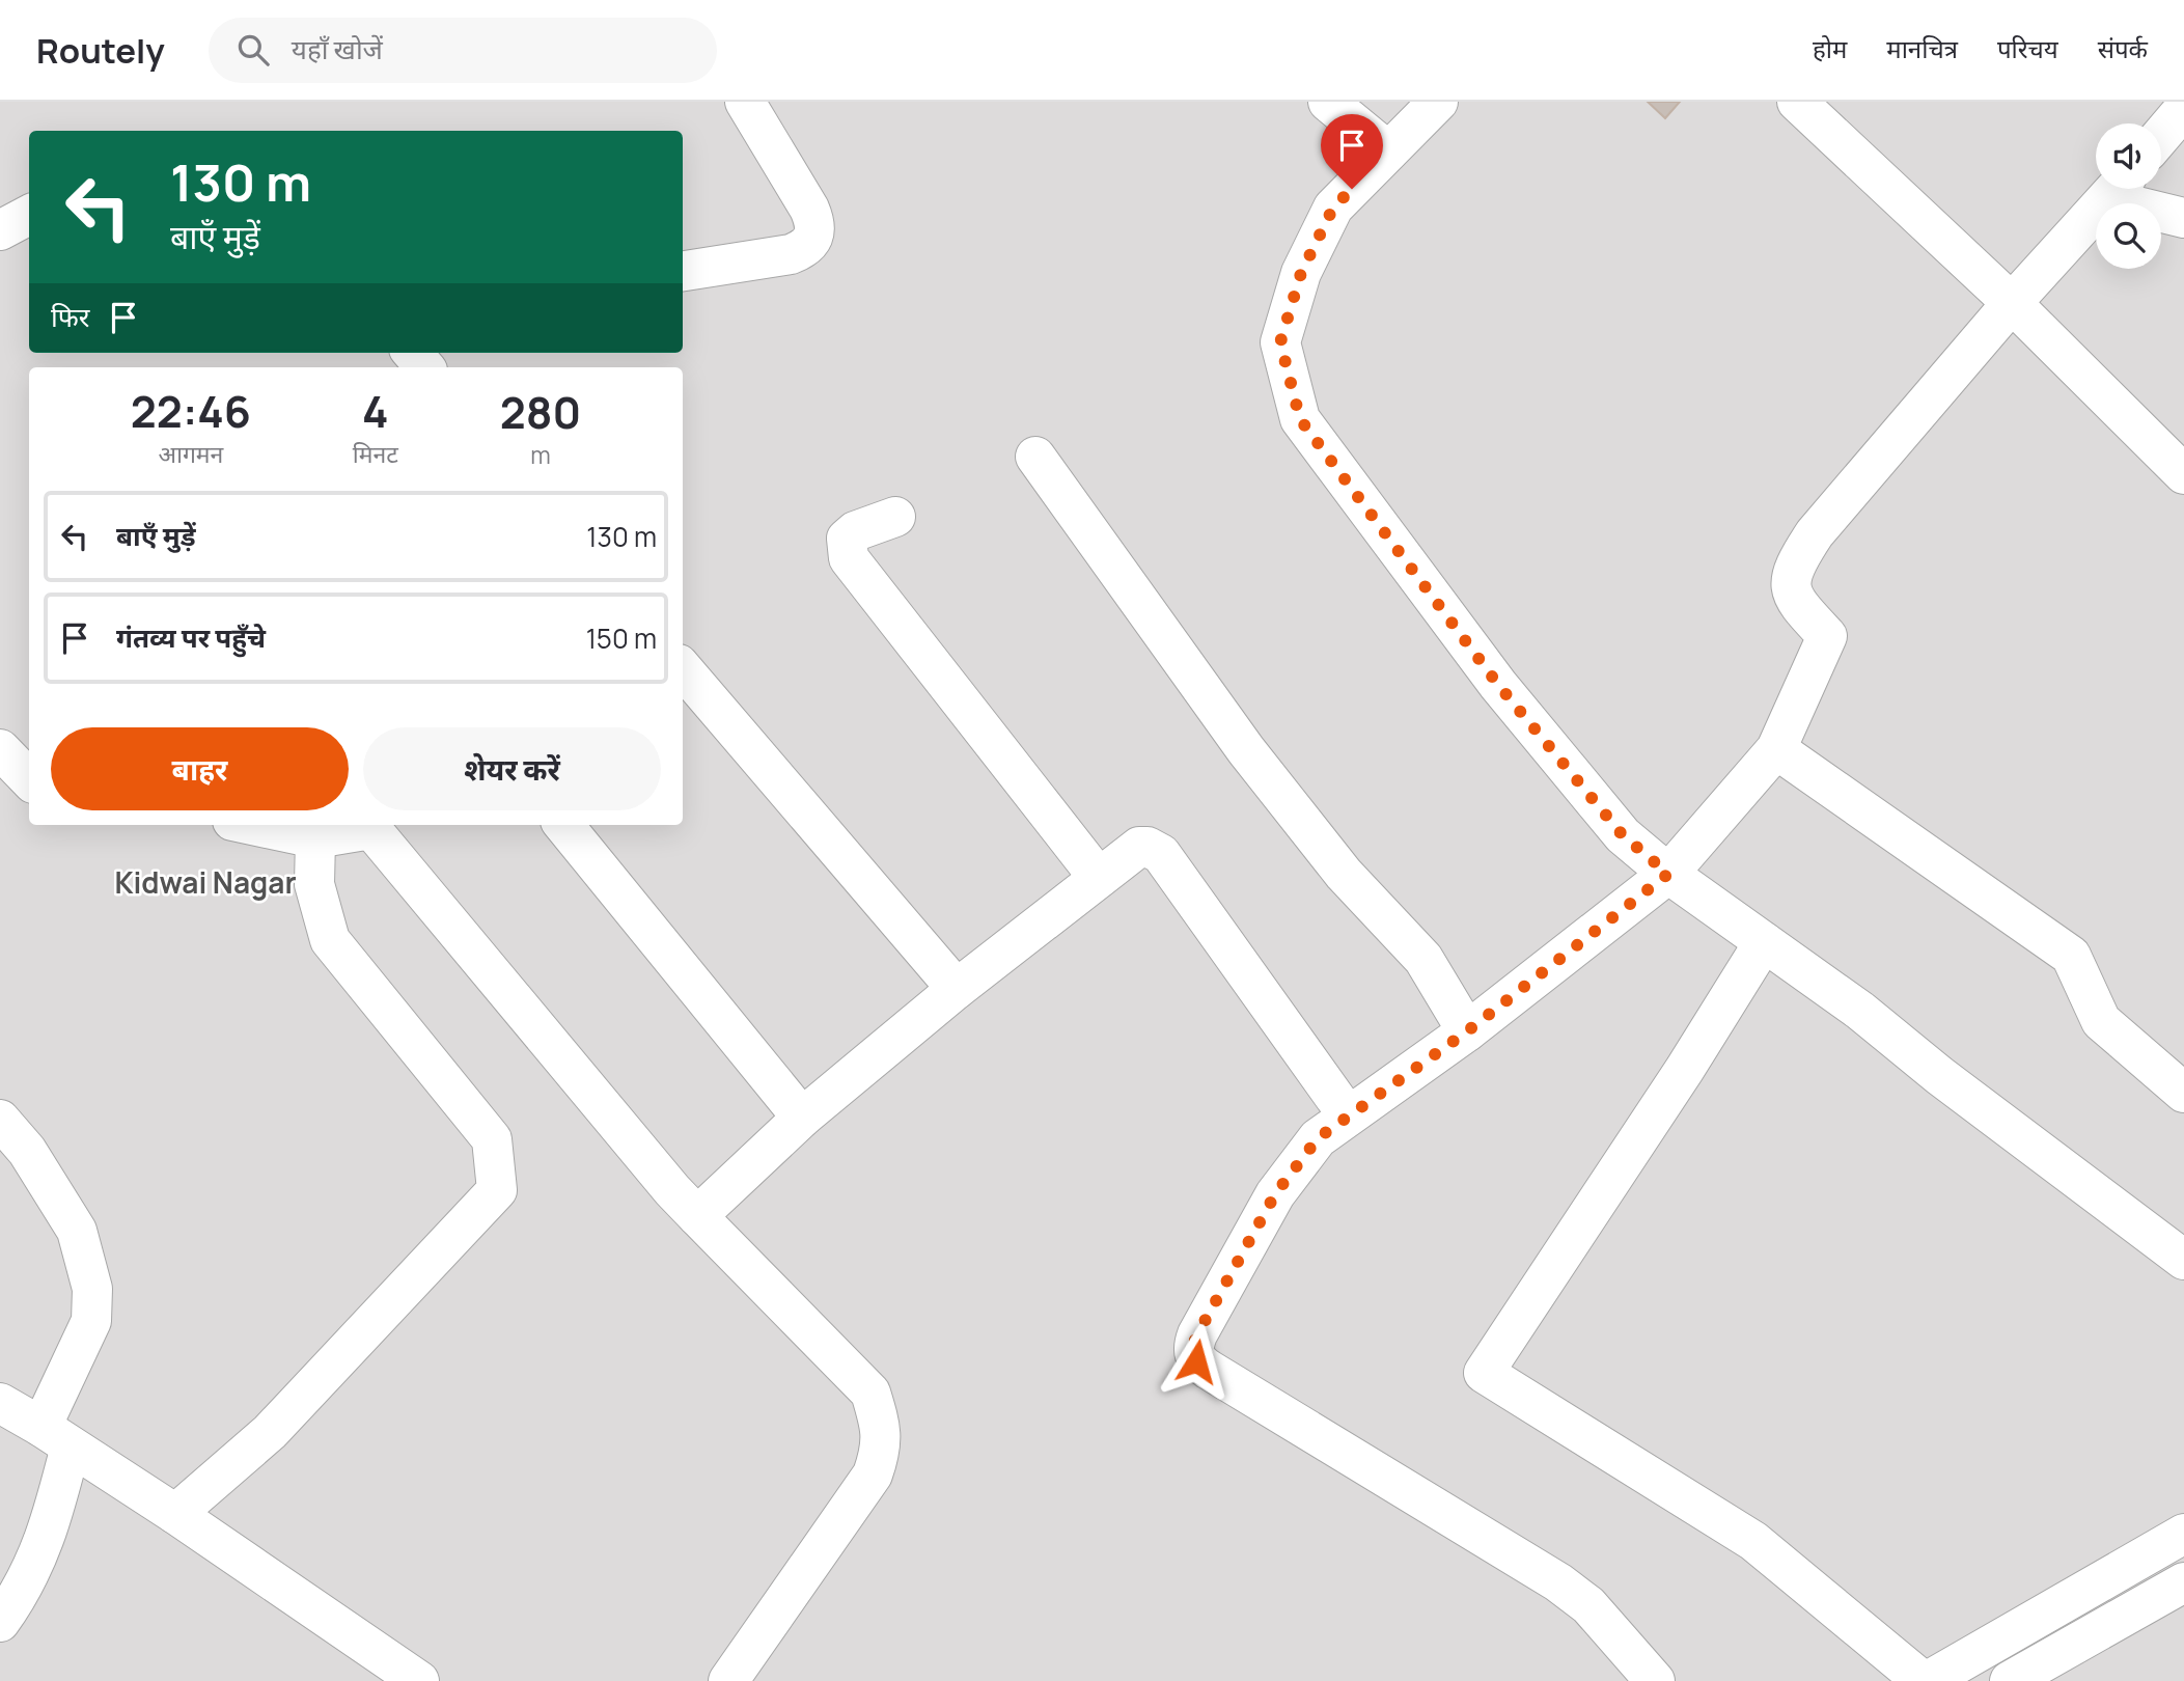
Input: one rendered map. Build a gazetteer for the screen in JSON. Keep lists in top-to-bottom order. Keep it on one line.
{"districts":["Kidwai Nagar"],"page":{"header":"Routely","search":"यहाँ खोजें","nav":["होम","मानचित्र","परिचय","संपर्क"],"turn":["130 m","बाएँ मुड़ें"],"then":"फिर","eta":["22:46","आगमन","4","मिनट","280","m"],"list":[{"name":"बाएँ मुड़ें","value":"130 m"},{"name":"गंतव्य पर पहुँचे","value":"150 m"}],"buttons":["बाहर","शेयर करें"]}}
